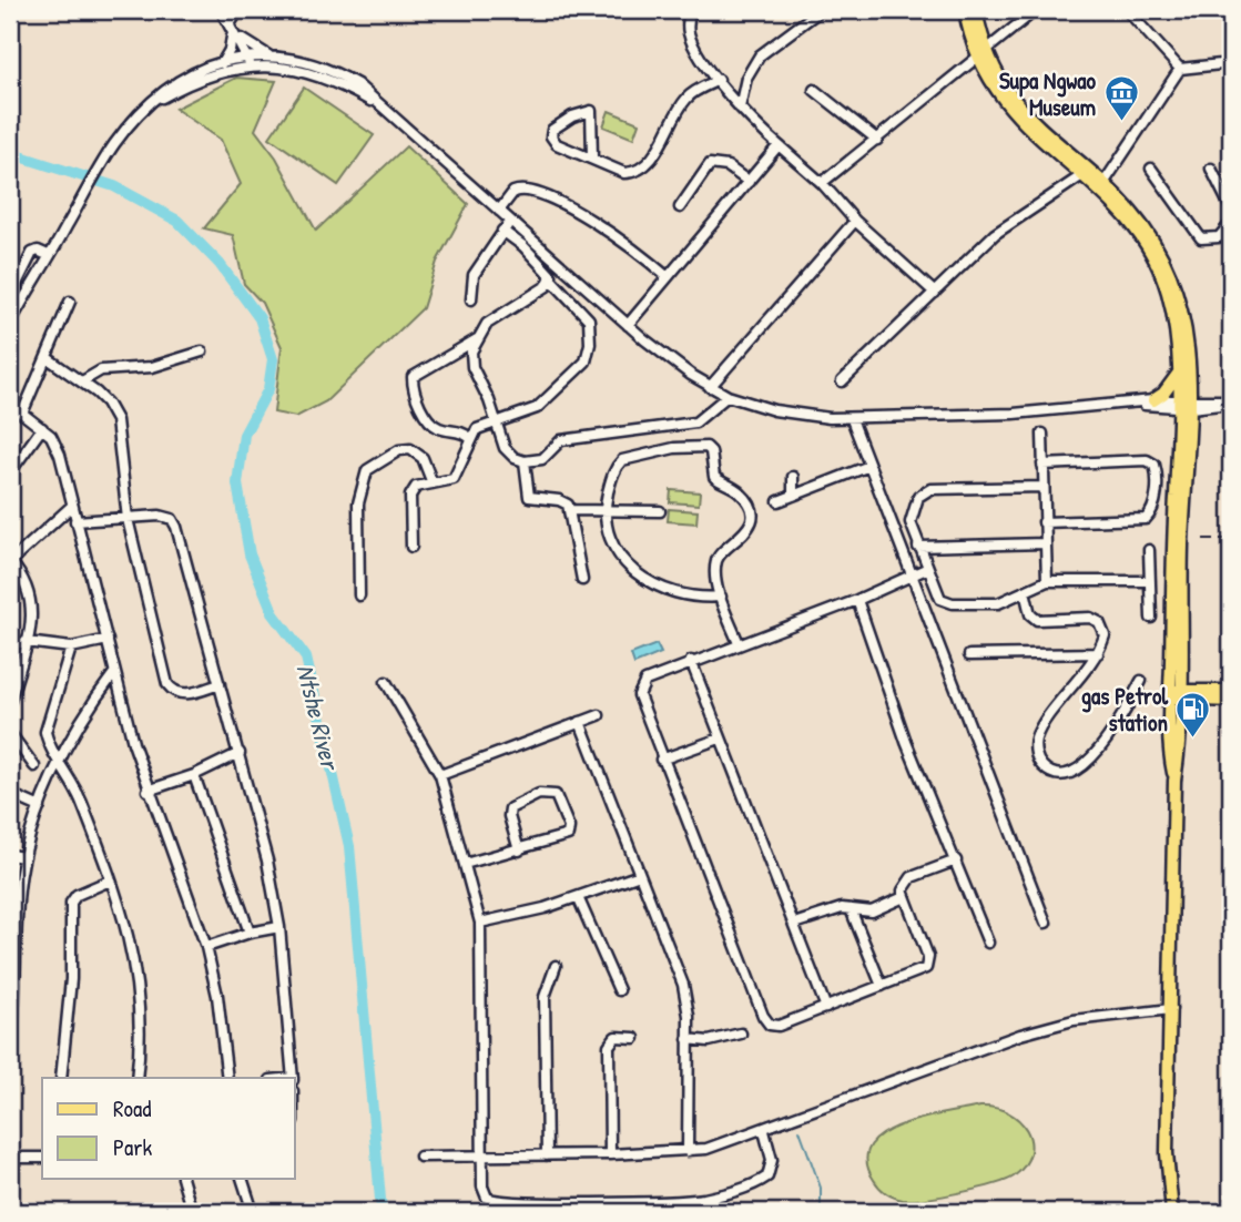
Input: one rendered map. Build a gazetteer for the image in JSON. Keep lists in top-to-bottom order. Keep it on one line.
{"water":["Ntshe River"],"places":{"museum":["Supa Ngwao Museum"],"fuel station":["gas Petrol station"]},"legend":["Road","Park"]}
